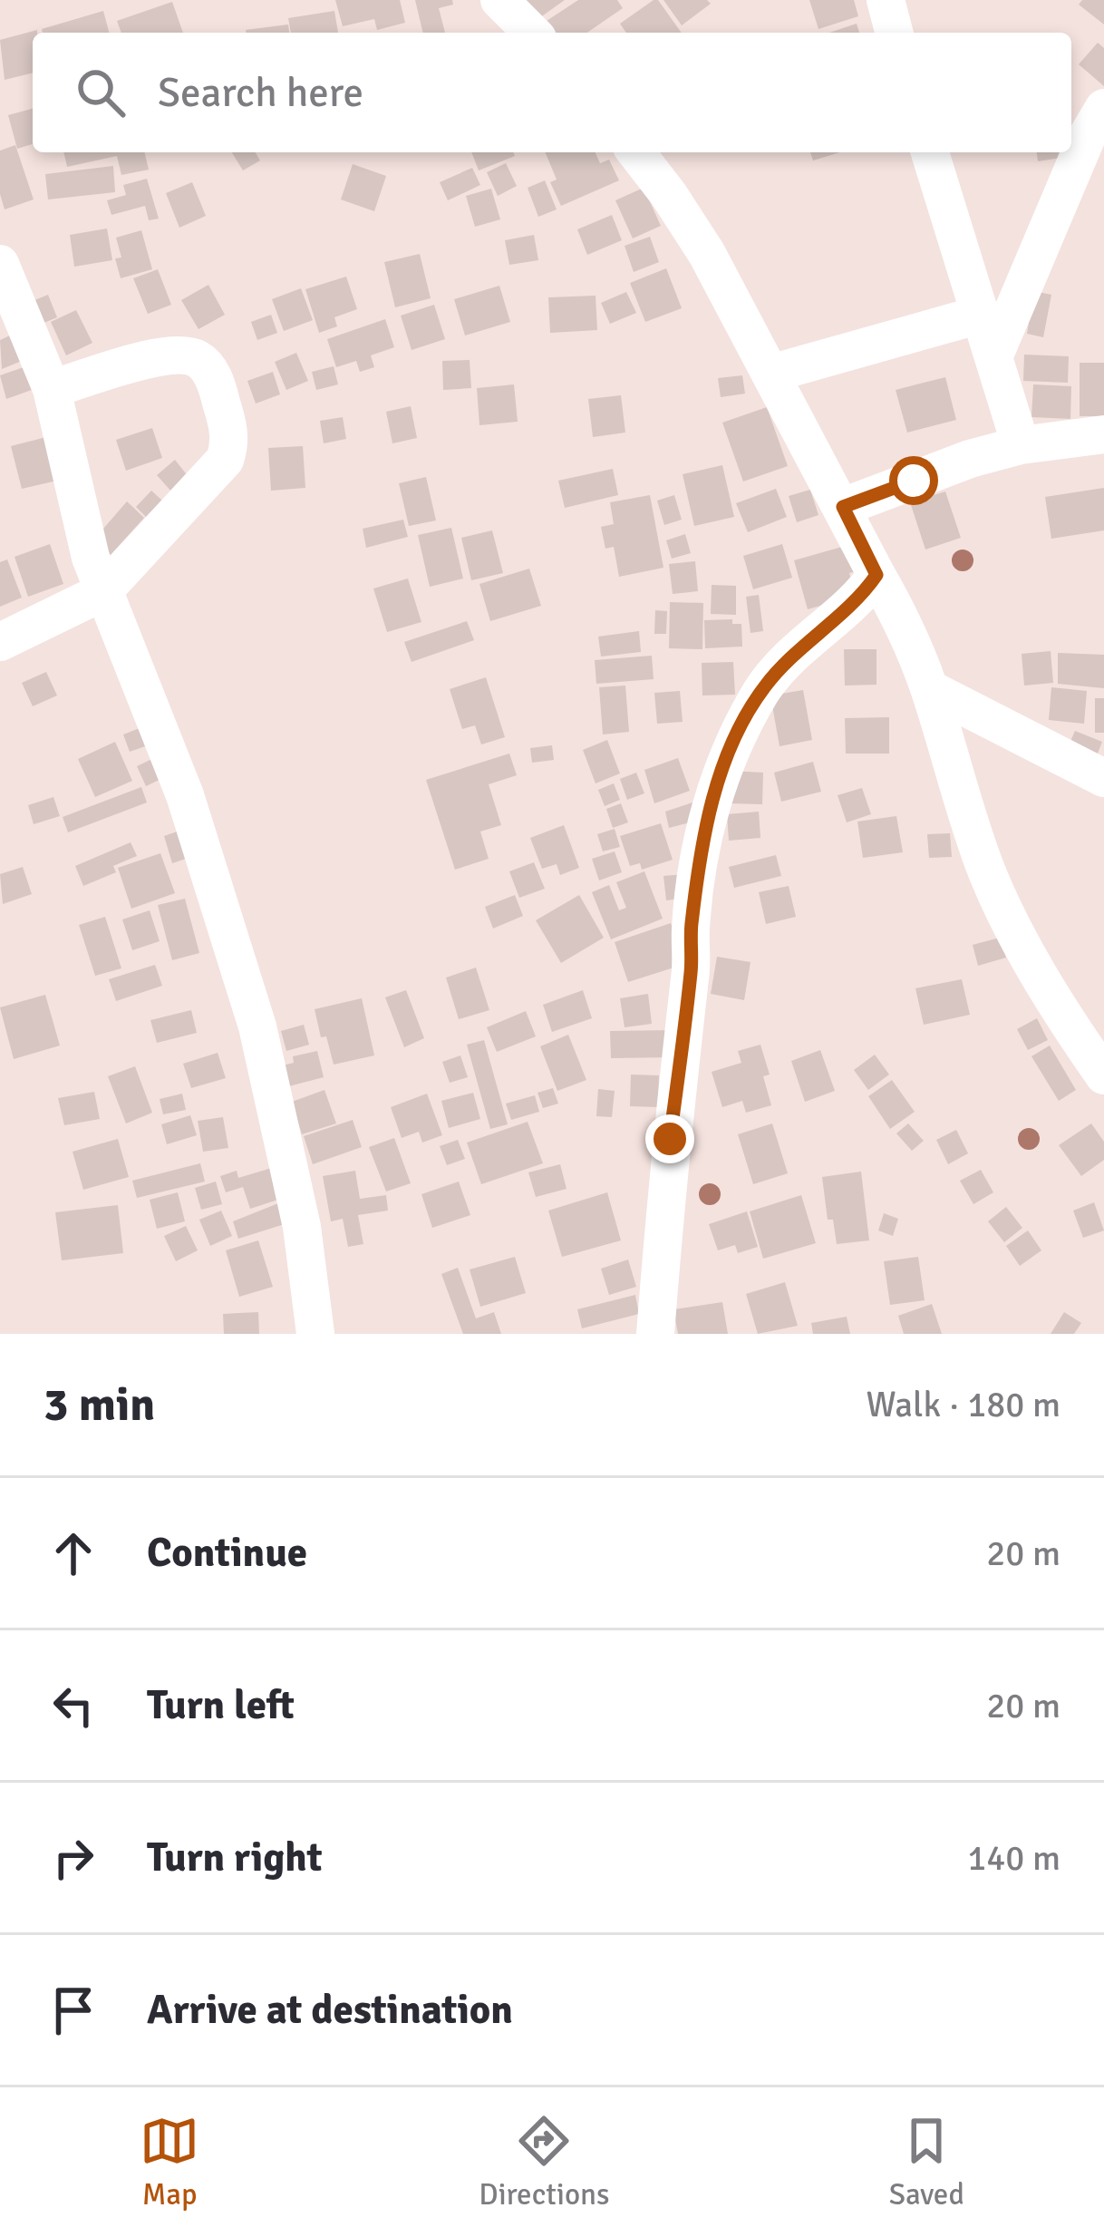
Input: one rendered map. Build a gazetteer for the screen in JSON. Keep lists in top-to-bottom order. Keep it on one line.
{"page":{"search":"Search here","heading":["3 min","Walk · 180 m"],"list":[["Continue","20 m"],["Turn left","20 m"],["Turn right","140 m"],"Arrive at destination"],"nav":["Map","Directions","Saved"]}}
